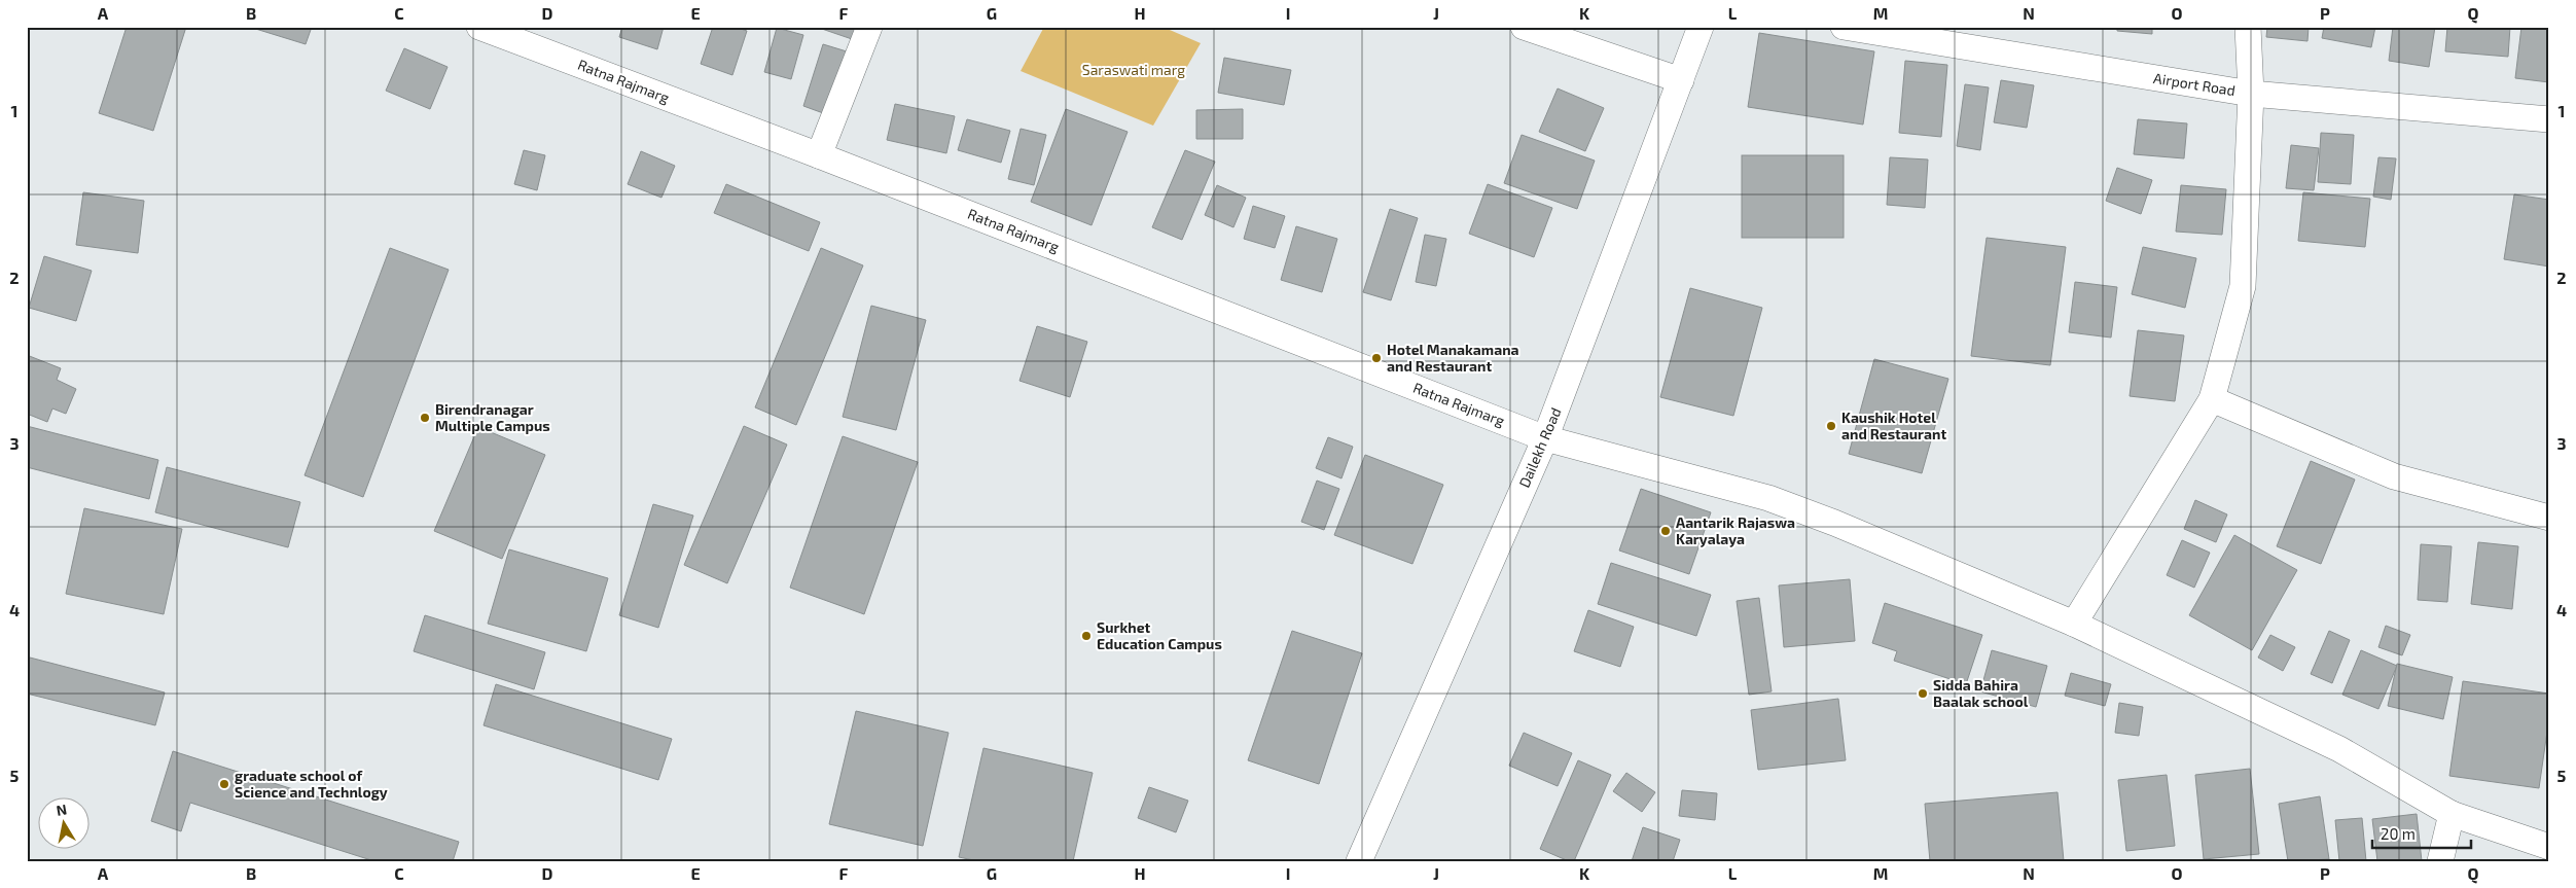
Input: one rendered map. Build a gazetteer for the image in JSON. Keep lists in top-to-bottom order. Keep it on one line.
{"streets":{"street":["Ratna Rajmarg","Airport Road","Dailekh Road"]},"crossings":[["Ratna Rajmarg","Dailekh Road"]],"parks":["Saraswati marg"],"places":["Hotel Manakamana and Restaurant","Birendranagar Multiple Campus","Kaushik Hotel and Restaurant","Aantarik Rajaswa Karyalaya","Surkhet Education Campus","Sidda Bahira Baalak school","graduate school of Science and Technlogy"],"scale_bar":"20 m","north":"top","grid":{"columns":["A","B","C","D","E","F","G","H","I","J","K","L","M","N","O","P","Q"],"rows":["1","2","3","4","5"]}}
